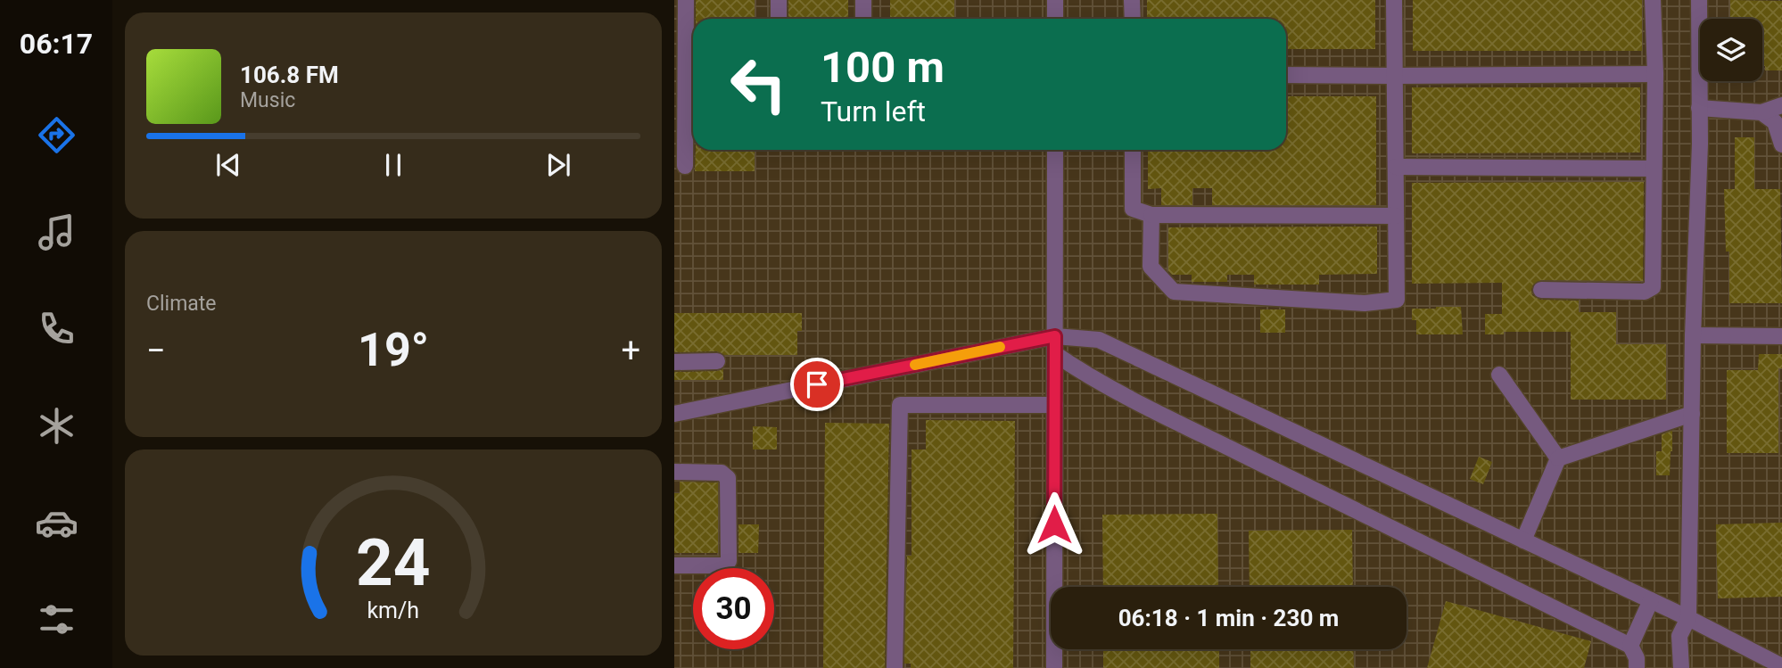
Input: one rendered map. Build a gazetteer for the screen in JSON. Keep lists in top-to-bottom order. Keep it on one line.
{"page":{"tabs":"06:17","turn":["100 m","Turn left"],"song":["106.8 FM","Music"],"tile":"Climate","heat":["−","19°","+"],"limit":"30","trip":"06:18 · 1 min · 230 m","gauge":["24","km/h"]}}
